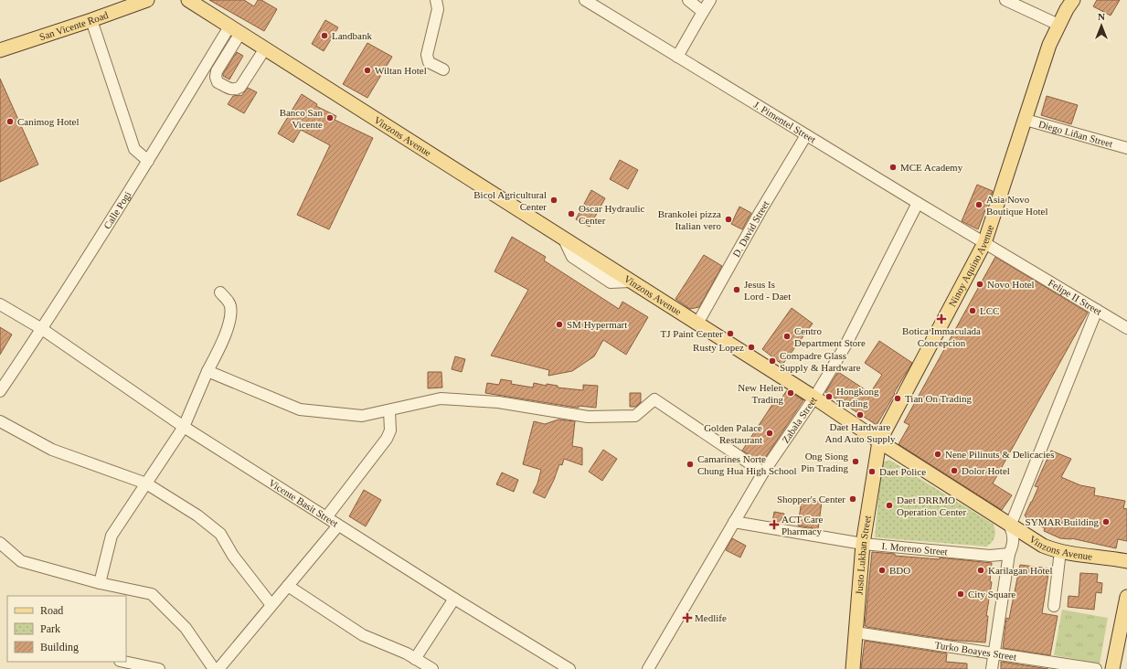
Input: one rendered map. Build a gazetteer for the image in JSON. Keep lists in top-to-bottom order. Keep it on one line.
{"streets":{"main road":["San Vicente Road","Vinzons Avenue","Ninoy Aquino Avenue","Justo Lukban Street"],"street":["J. Pimentel Street","Diego Liñan Street","Calle Pogi","D. David Street","Felipe II Street","Zabala Street","Vicente Basit Street","I. Moreno Street","Turko Boayes Street"]},"crossings":[["J. Pimentel Street","D. David Street"],["J. Pimentel Street","Ninoy Aquino Avenue"],["J. Pimentel Street","Felipe II Street"],["J. Pimentel Street","Zabala Street"],["Diego Liñan Street","Ninoy Aquino Avenue"],["Vinzons Avenue","Calle Pogi"],["Vinzons Avenue","D. David Street"],["Vinzons Avenue","Ninoy Aquino Avenue"],["Vinzons Avenue","Zabala Street"],["Vinzons Avenue","Justo Lukban Street"],["Calle Pogi","Vicente Basit Street"],["Ninoy Aquino Avenue","Felipe II Street"],["Ninoy Aquino Avenue","Justo Lukban Street"],["Zabala Street","I. Moreno Street"],["I. Moreno Street","Justo Lukban Street"],["Justo Lukban Street","Turko Boayes Street"]],"places":{"other":["Landbank","Wiltan Hotel","Banco San Vicente","Canimog Hotel","MCE Academy","Bicol Agricultural Center","Asia Novo Boutique Hotel","Oscar Hydraulic Center","Brankolei pizza Italian vero","Novo Hotel","Jesus Is Lord - Daet","LCC","SM Hypermart","TJ Paint Center","Centro Department Store","Rusty Lopez","Compadre Glass Supply & Hardware","New Helen Trading","Hongkong Trading","Tian On Trading","Daet Hardware And Auto Supply","Golden Palace Restaurant","Nene Pilinuts & Delicacies","Ong Siong Pin Trading","Camarines Norte Chung Hua High School","Dolor Hotel","Daet Police","Shopper's Center","Daet DRRMO Operation Center","SYMAR Building","BDO","Karilagan Hotel","City Square"],"health":["Botica Immaculada Concepcion","ACT Care Pharmacy","Medlife"]},"legend":["Road","Park","Building"],"north":"top"}
